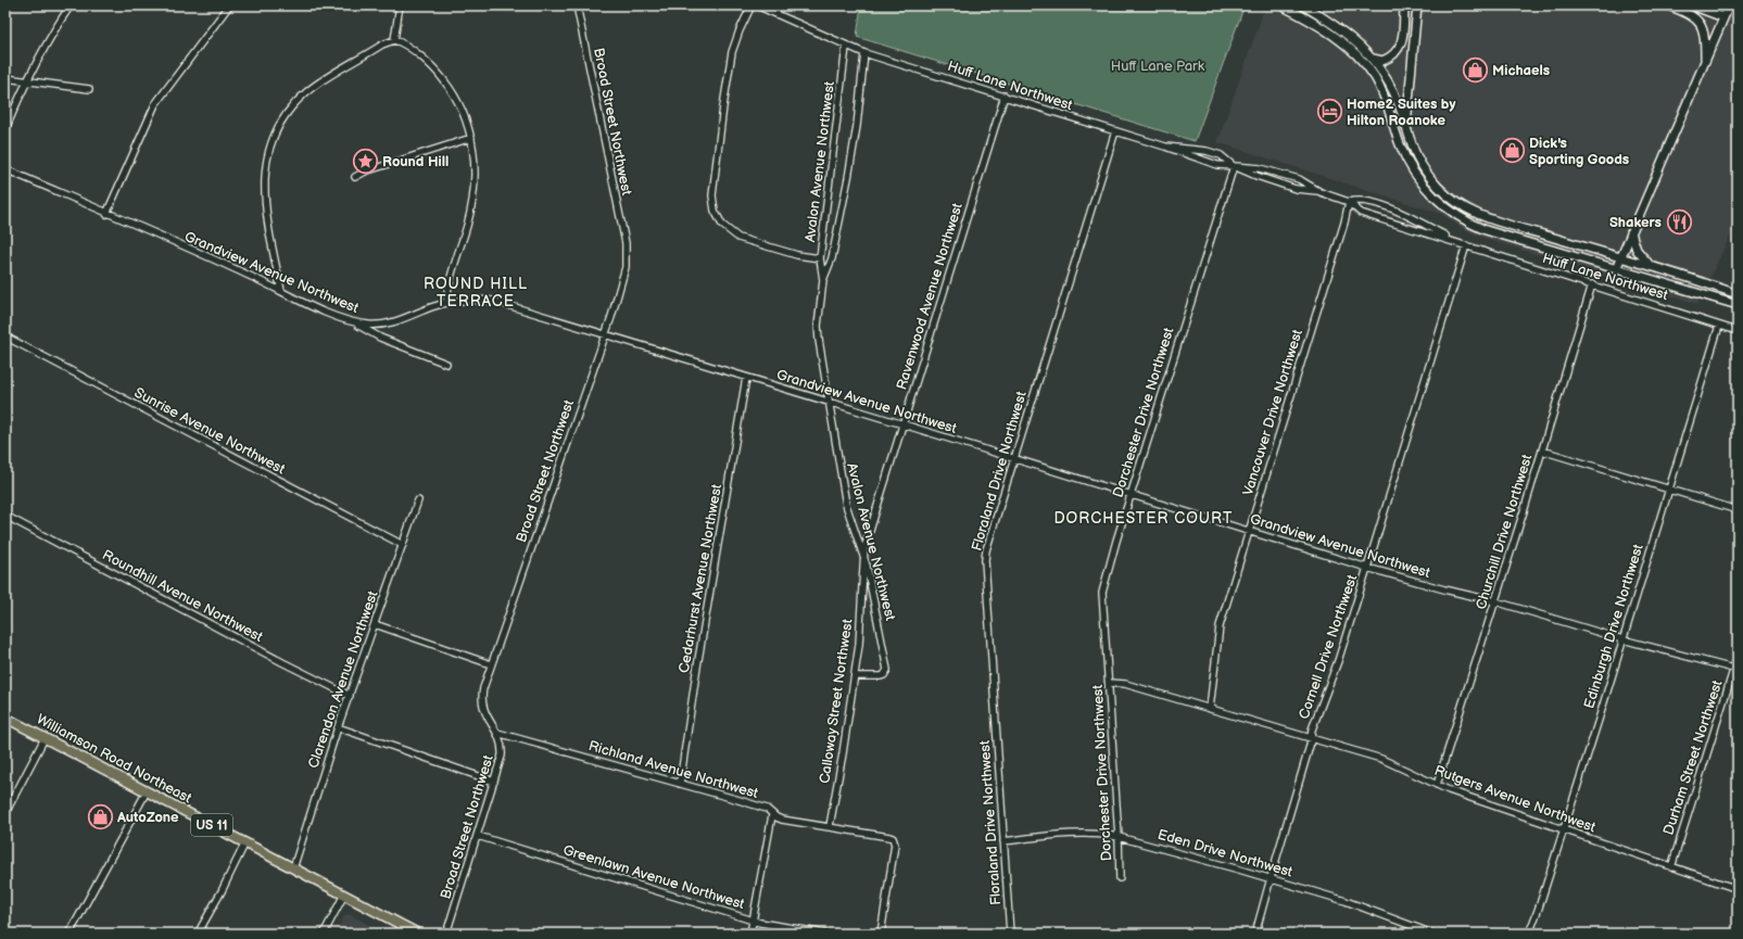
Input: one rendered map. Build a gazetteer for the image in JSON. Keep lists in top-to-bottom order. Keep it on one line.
{"streets":{"main road":["Williamson Road Northeast","US 11"],"street":["Huff Lane Northwest","Broad Street Northwest","Avalon Avenue Northwest","Grandview Avenue Northwest","Ravenwood Avenue Northwest","Dorchester Drive Northwest","Vancouver Drive Northwest","Sunrise Avenue Northwest","Floraland Drive Northwest","Churchill Drive Northwest","Cedarhurst Avenue Northwest","Roundhill Avenue Northwest","Edinburgh Drive Northwest","Cornell Drive Northwest","Clarendon Avenue Northwest","Calloway Street Northwest","Durham Street Northwest","Richland Avenue Northwest","Rutgers Avenue Northwest","Eden Drive Northwest","Greenlawn Avenue Northwest"]},"crossings":[["Huff Lane Northwest","Avalon Avenue Northwest"],["Huff Lane Northwest","Ravenwood Avenue Northwest"],["Huff Lane Northwest","Dorchester Drive Northwest"],["Huff Lane Northwest","Vancouver Drive Northwest"],["Huff Lane Northwest","Floraland Drive Northwest"],["Huff Lane Northwest","Churchill Drive Northwest"],["Huff Lane Northwest","Edinburgh Drive Northwest"],["Huff Lane Northwest","Cornell Drive Northwest"],["Broad Street Northwest","Grandview Avenue Northwest"],["Broad Street Northwest","Richland Avenue Northwest"],["Broad Street Northwest","Greenlawn Avenue Northwest"],["Avalon Avenue Northwest","Grandview Avenue Northwest"],["Avalon Avenue Northwest","Ravenwood Avenue Northwest"],["Avalon Avenue Northwest","Calloway Street Northwest"],["Grandview Avenue Northwest","Ravenwood Avenue Northwest"],["Grandview Avenue Northwest","Dorchester Drive Northwest"],["Grandview Avenue Northwest","Vancouver Drive Northwest"],["Grandview Avenue Northwest","Floraland Drive Northwest"],["Grandview Avenue Northwest","Churchill Drive Northwest"],["Grandview Avenue Northwest","Cedarhurst Avenue Northwest"],["Grandview Avenue Northwest","Edinburgh Drive Northwest"],["Grandview Avenue Northwest","Cornell Drive Northwest"],["Grandview Avenue Northwest","Durham Street Northwest"],["Ravenwood Avenue Northwest","Calloway Street Northwest"],["Dorchester Drive Northwest","Rutgers Avenue Northwest"],["Dorchester Drive Northwest","Eden Drive Northwest"],["Vancouver Drive Northwest","Rutgers Avenue Northwest"],["Sunrise Avenue Northwest","Clarendon Avenue Northwest"],["Floraland Drive Northwest","Eden Drive Northwest"],["Churchill Drive Northwest","Rutgers Avenue Northwest"],["Cedarhurst Avenue Northwest","Richland Avenue Northwest"],["Roundhill Avenue Northwest","Clarendon Avenue Northwest"],["Edinburgh Drive Northwest","Rutgers Avenue Northwest"],["Cornell Drive Northwest","Rutgers Avenue Northwest"],["Cornell Drive Northwest","Eden Drive Northwest"],["Clarendon Avenue Northwest","Williamson Road Northeast"],["Calloway Street Northwest","Richland Avenue Northwest"],["Durham Street Northwest","Rutgers Avenue Northwest"]],"districts":["ROUND HILL TERRACE","DORCHESTER COURT"],"parks":["Huff Lane Park"],"places":{"shop":["Michaels","Dick's Sporting Goods","AutoZone"],"hotel":["Home2 Suites by Hilton Roanoke"],"place":["Round Hill"],"restaurant":["Shakers"]}}
